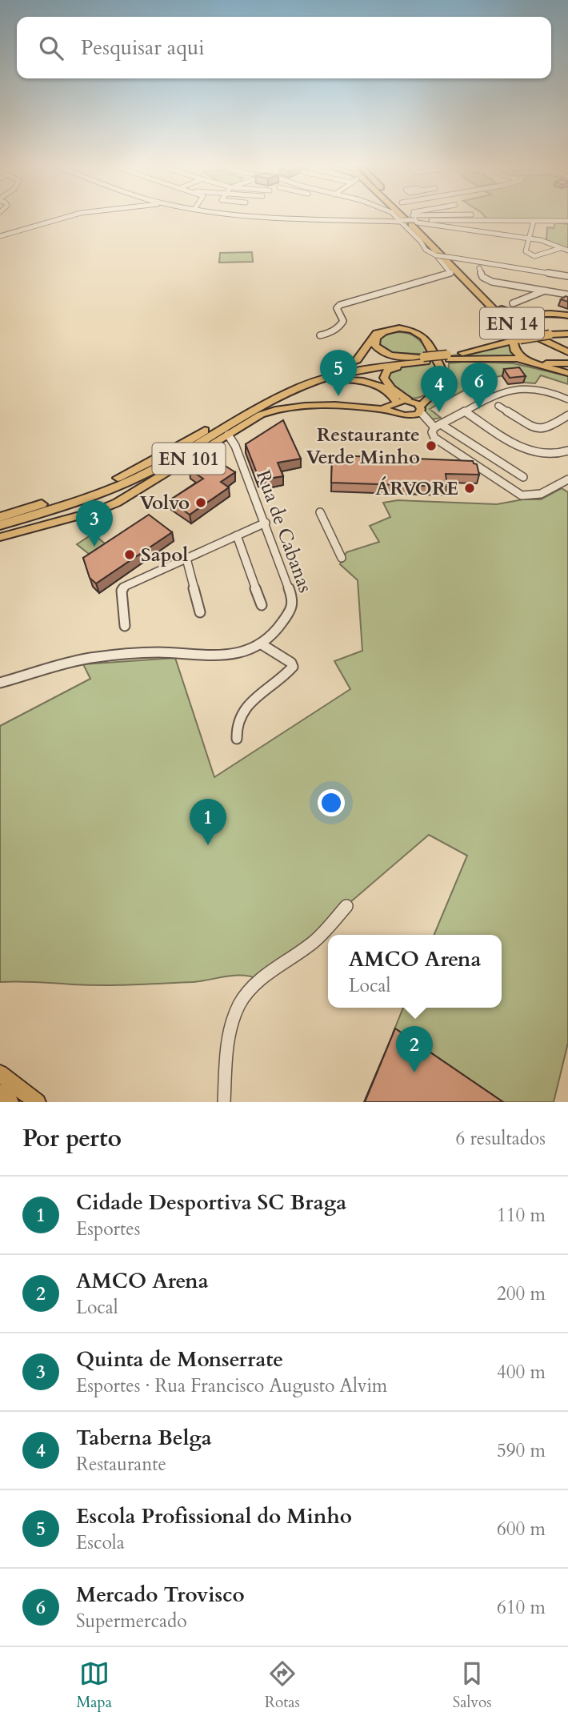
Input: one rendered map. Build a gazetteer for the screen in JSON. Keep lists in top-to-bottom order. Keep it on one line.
{"streets":{"highway":["EN 14","EN 101"],"street":["Rua de Cabanas"]},"crossings":[["EN 101","Rua de Cabanas"]],"places":["Restaurante Verde Minho","ÁRVORE","Volvo","Sapol"],"page":{"search":"Pesquisar aqui","pins":["5","6","4","3","1","2"],"popup":["AMCO Arena","Local"],"heading":["Por perto","6 resultados"],"list":[{"mark":"1","name":"Cidade Desportiva SC Braga","note":"Esportes","value":"110 m"},{"mark":"2","name":"AMCO Arena","note":"Local","value":"200 m"},{"mark":"3","name":"Quinta de Monserrate","note":"Esportes · Rua Francisco Augusto Alvim","value":"400 m"},{"mark":"4","name":"Taberna Belga","note":"Restaurante","value":"590 m"},{"mark":"5","name":"Escola Profissional do Minho","note":"Escola","value":"600 m"},{"mark":"6","name":"Mercado Trovisco","note":"Supermercado","value":"610 m"}],"nav":["Mapa","Rotas","Salvos"]}}
